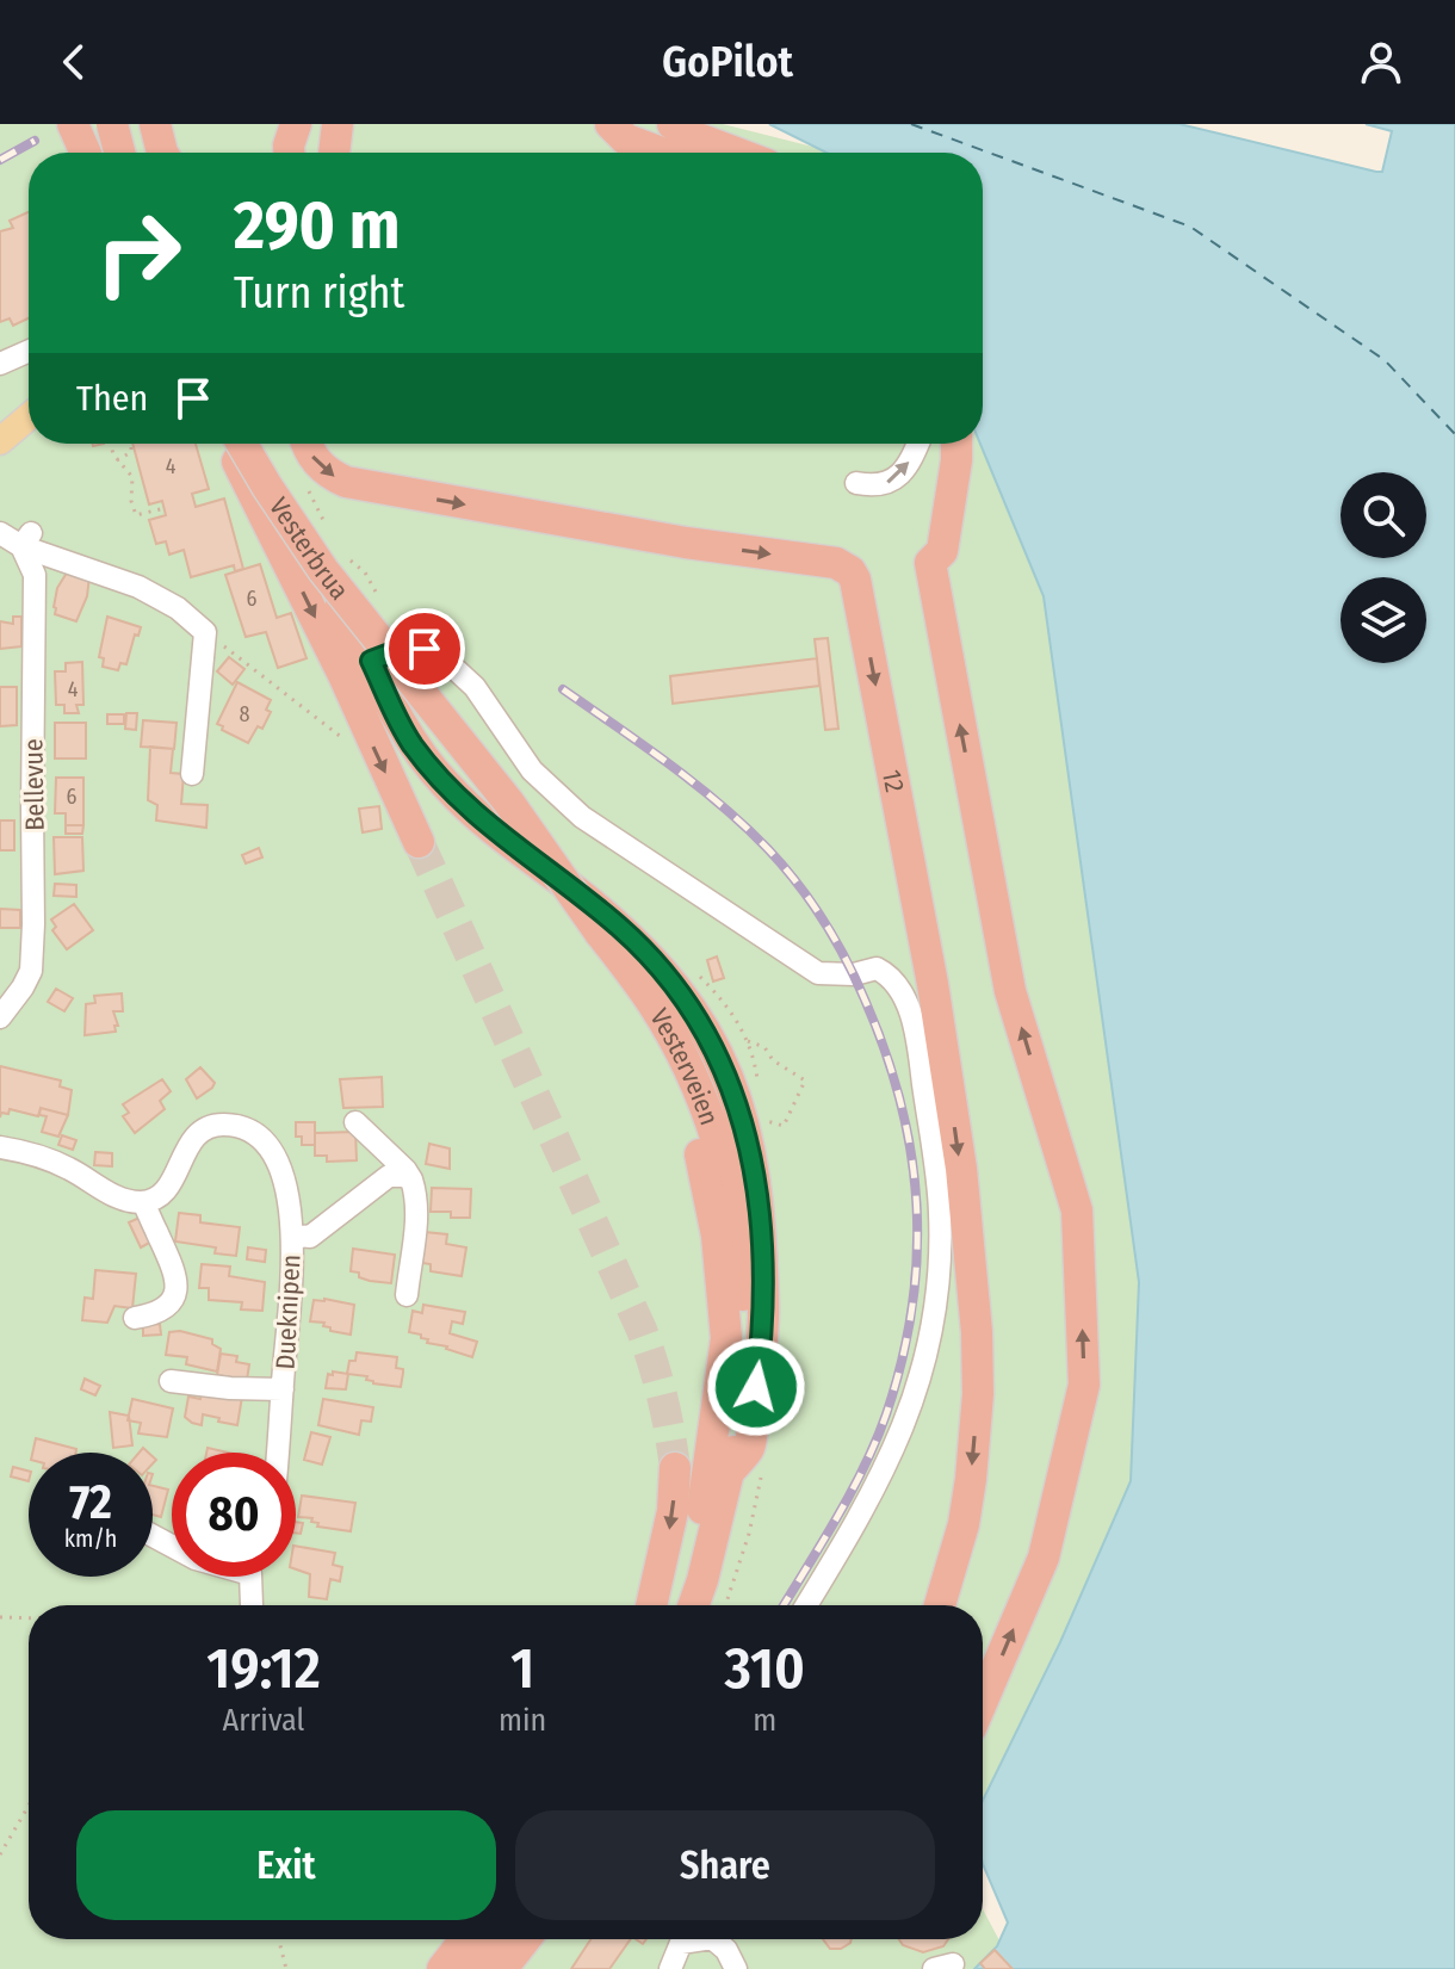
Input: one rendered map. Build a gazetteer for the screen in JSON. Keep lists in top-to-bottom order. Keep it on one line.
{"streets":{"highway":["Vesterbrua","12","Vesterveien"],"street":["Bellevue","Dueknipen"]},"crossings":[["Vesterbrua","Vesterveien"]],"house_numbers":["4","6","4","8","6"],"page":{"header":"GoPilot","turn":["290 m","Turn right"],"then":"Then","speed":"72 km/h","limit":"80","eta":["19:12","Arrival","1","min","310","m"],"buttons":["Exit","Share"]}}
